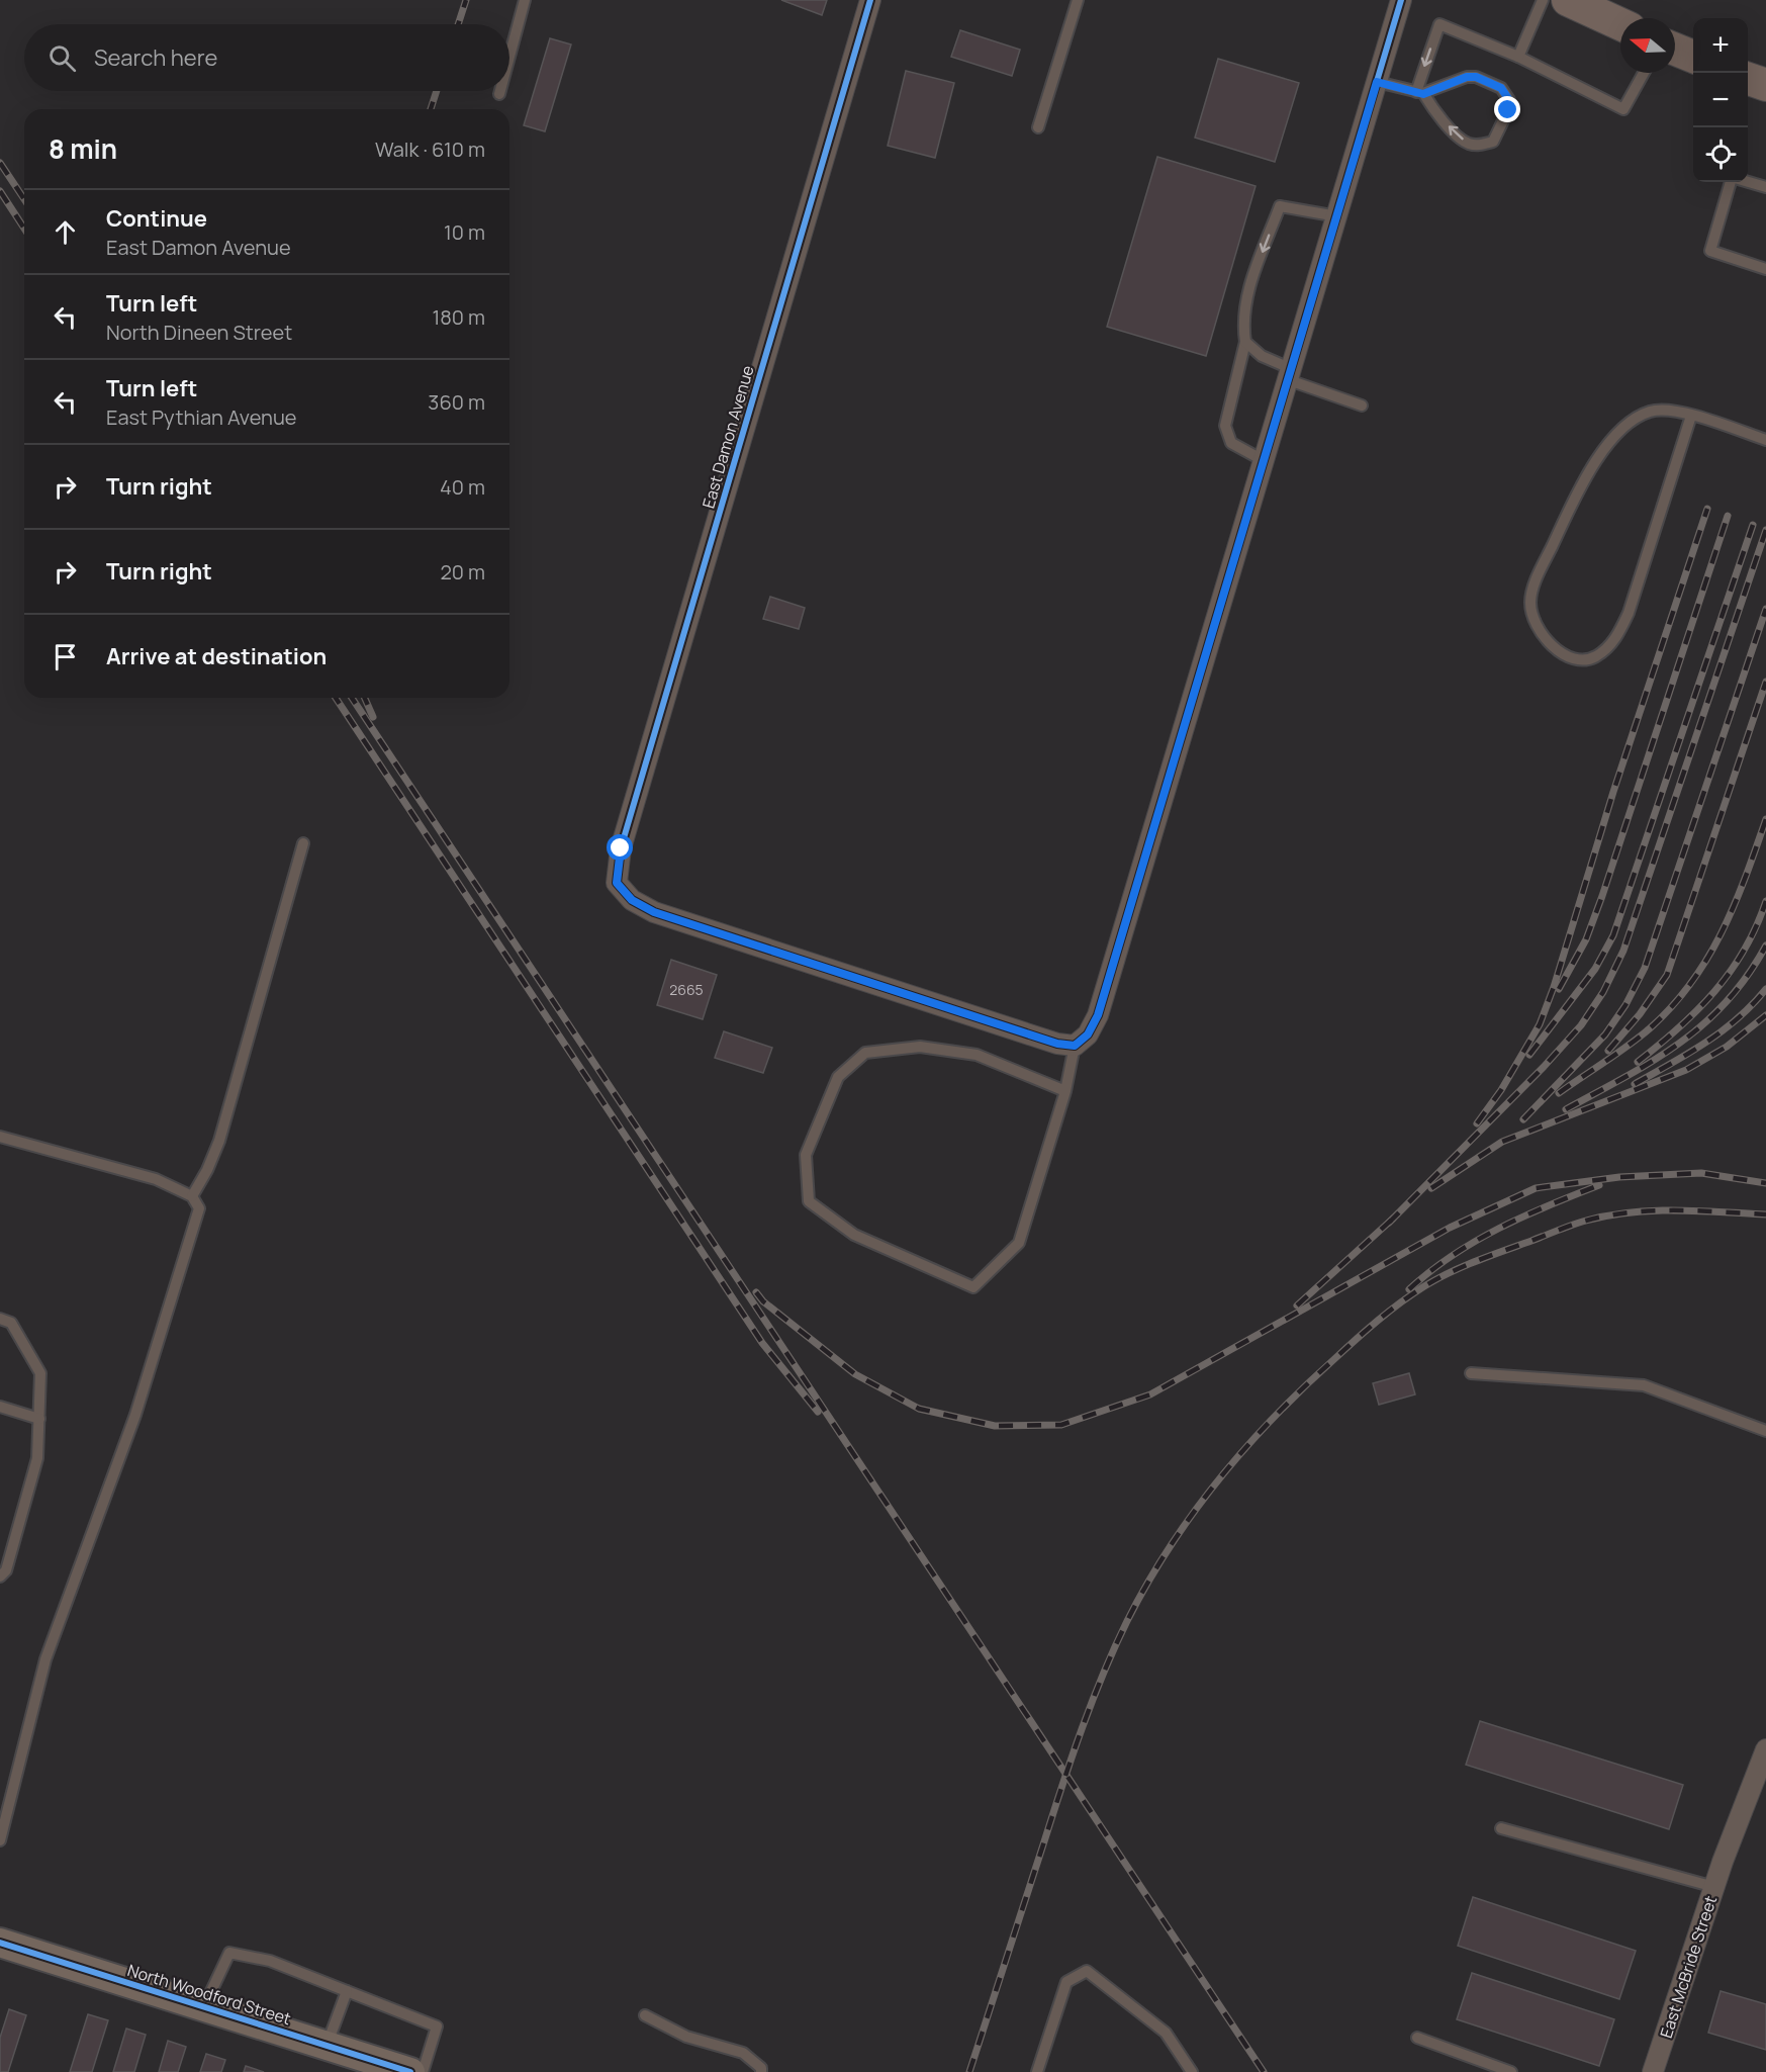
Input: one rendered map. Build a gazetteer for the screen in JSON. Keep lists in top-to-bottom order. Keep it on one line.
{"streets":{"street":["East Damon Avenue","East McBride Street","North Woodford Street"]},"house_numbers":["2665"],"north":"left","page":{"map_buttons":["+","−"],"search":"Search here","heading":["8 min","Walk · 610 m"],"list":[["Continue","East Damon Avenue","10 m"],["Turn left","North Dineen Street","180 m"],["Turn left","East Pythian Avenue","360 m"],["Turn right","40 m"],["Turn right","20 m"],"Arrive at destination"]}}
